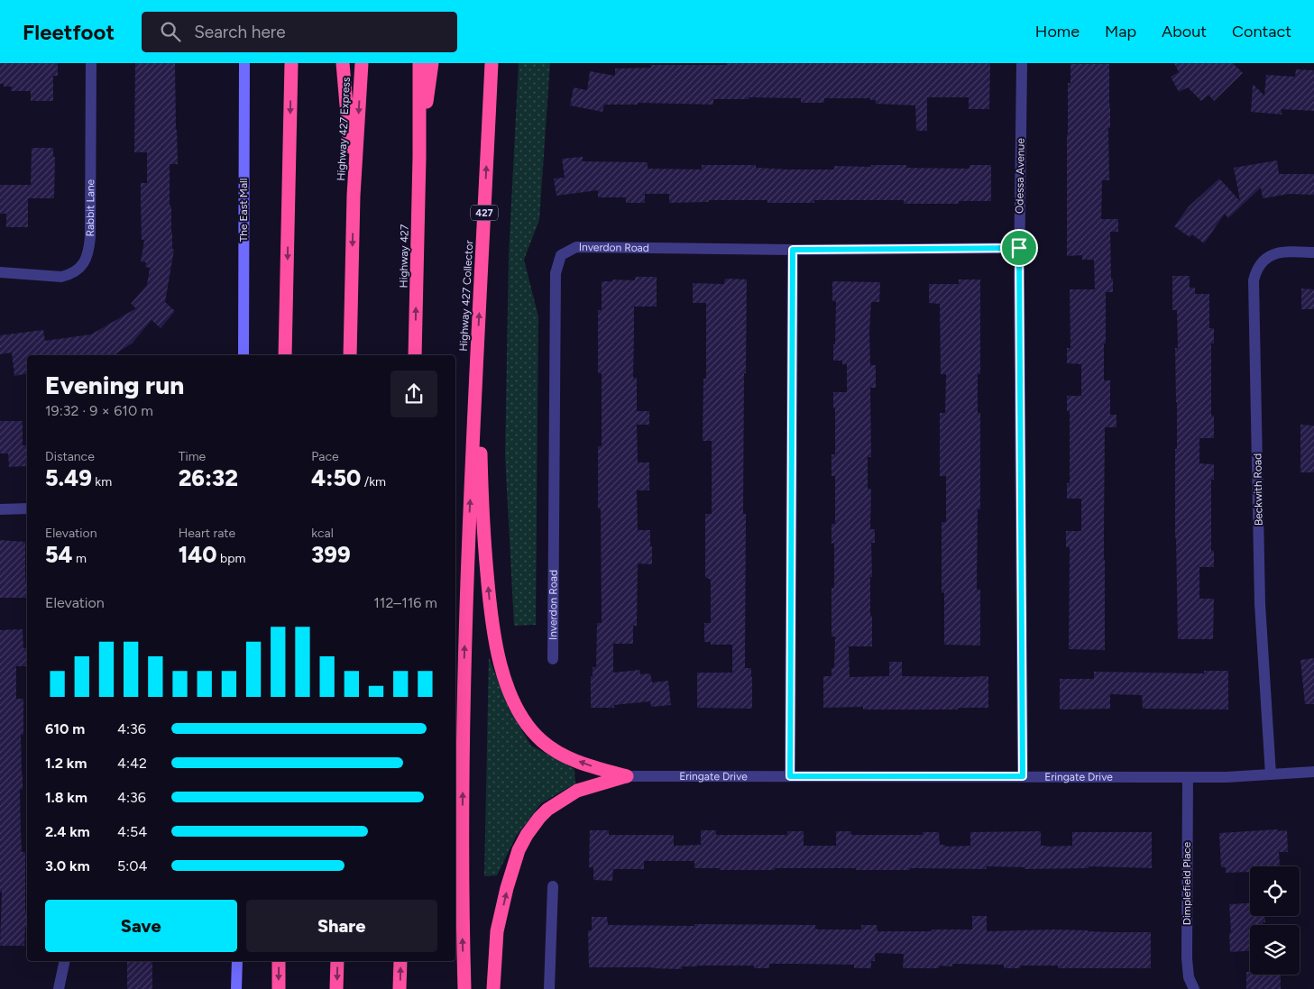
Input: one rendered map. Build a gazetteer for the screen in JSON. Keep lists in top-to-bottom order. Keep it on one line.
{"streets":{"highway":["Highway 427 Express","427","Highway 427","Highway 427 Collector"],"main road":["The East Mall"],"street":["Odessa Avenue","Rabbit Lane","Inverdon Road","Beckwith Road","Eringate Drive","Dimplefield Place"]},"crossings":[["Odessa Avenue","Inverdon Road"],["Odessa Avenue","Eringate Drive"],["Beckwith Road","Eringate Drive"],["Eringate Drive","Dimplefield Place"]],"one_way":["Highway 427 Collector"],"page":{"header":"Fleetfoot","search":"Search here","nav":["Home","Map","About","Contact"],"heading":["Evening run","19:32 · 9 × 610 m"],"stats":[["Distance","5.49 km"],["Time","26:32"],["Pace","4:50 /km"],["Elevation","54 m"],["Heart rate","140 bpm"],["kcal","399"]],"chart":["Elevation","112–116 m"],"list":[{"name":"610 m","note":"4:36"},{"name":"1.2 km","note":"4:42"},{"name":"1.8 km","note":"4:36"},{"name":"2.4 km","note":"4:54"},{"name":"3.0 km","note":"5:04"}],"buttons":["Save","Share"]}}
